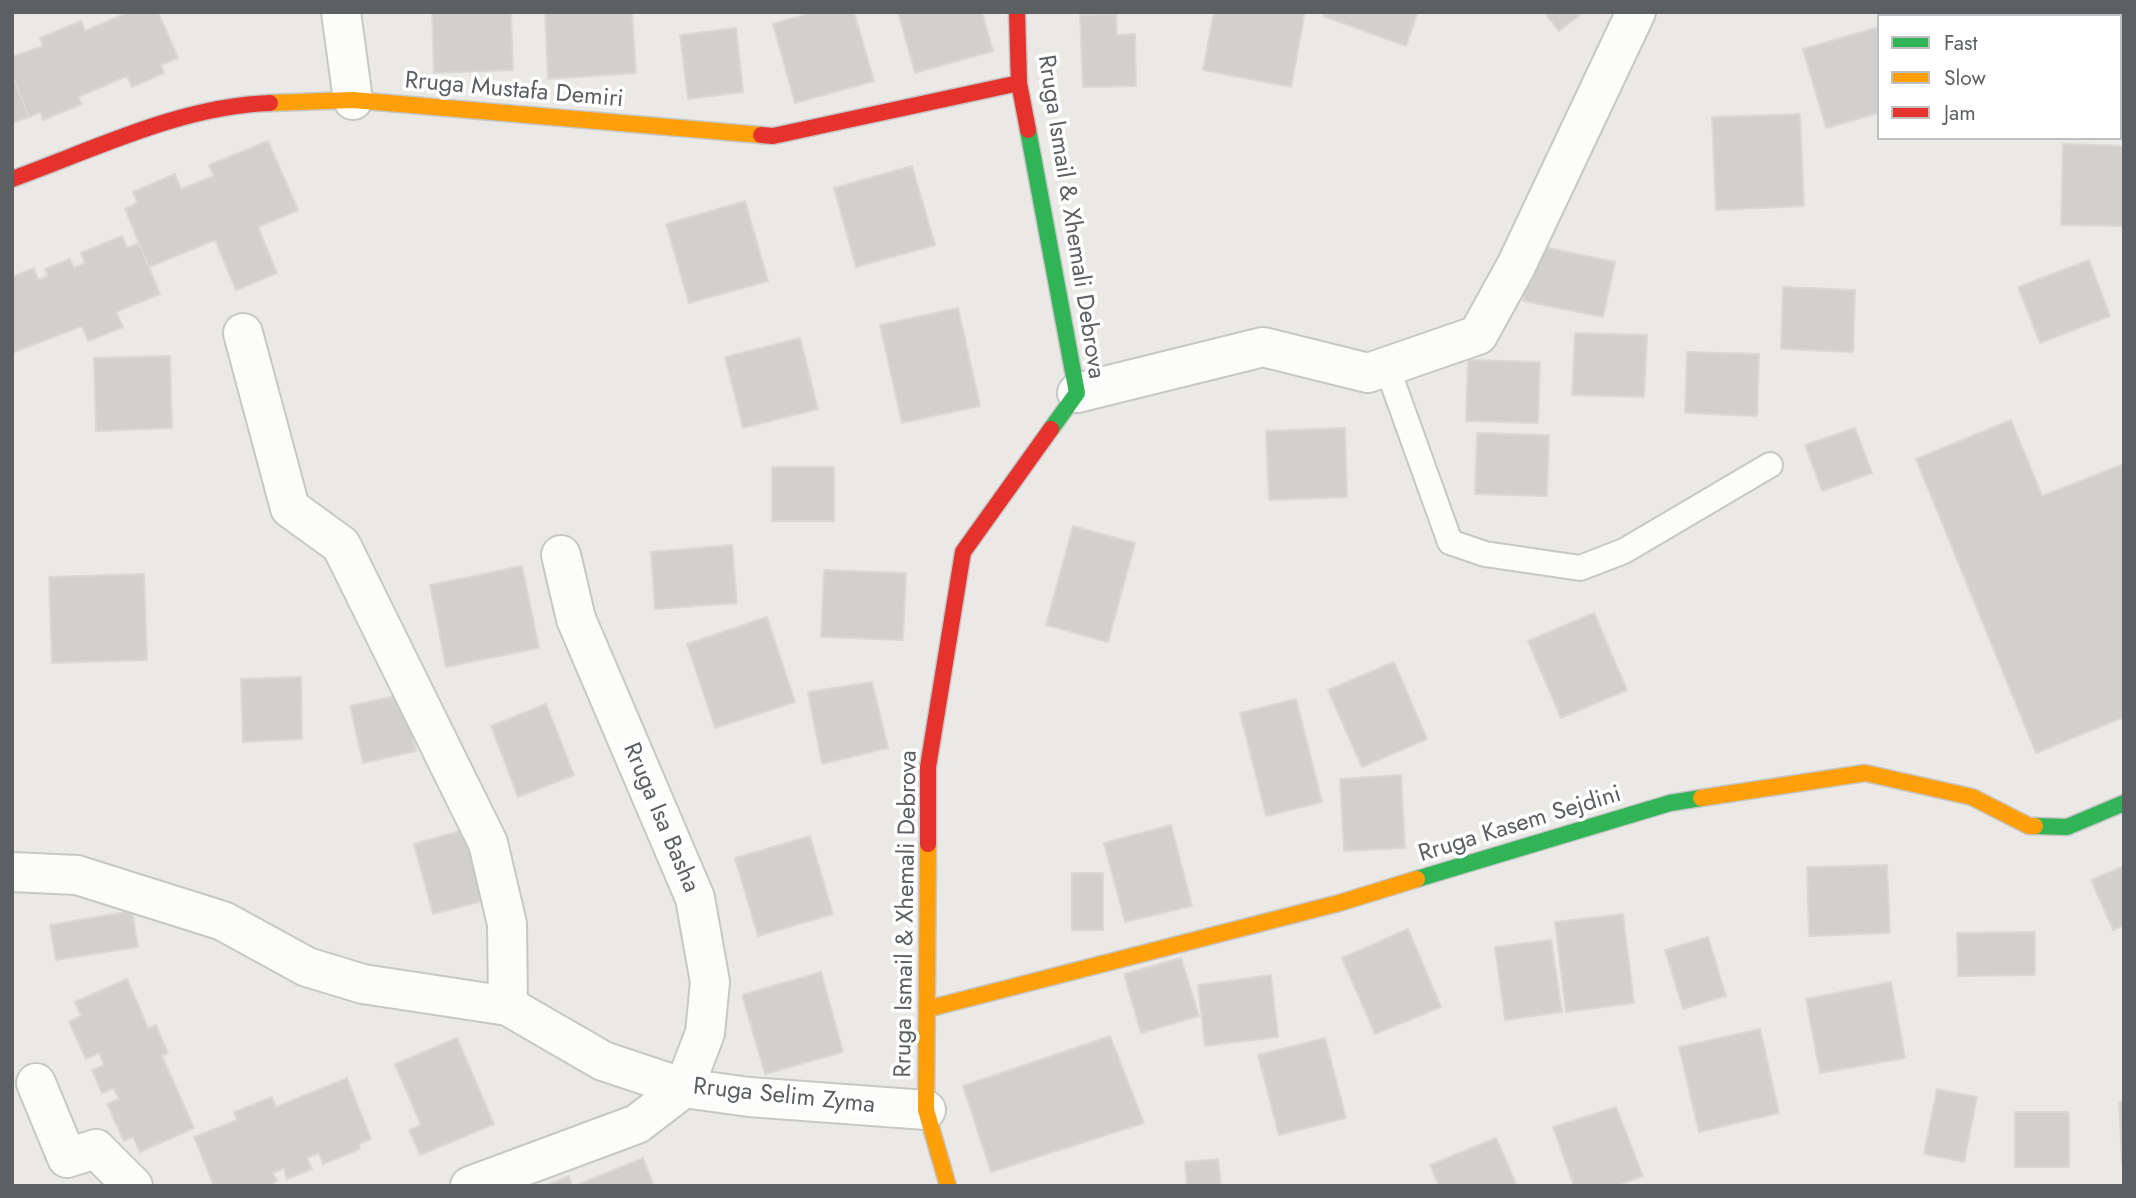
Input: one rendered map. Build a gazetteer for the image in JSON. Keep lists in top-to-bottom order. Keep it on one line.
{"streets":{"street":["Rruga Mustafa Demiri","Rruga Ismail & Xhemali Debrova","Rruga Isa Basha","Rruga Kasem Sejdini","Rruga Selim Zyma"]},"crossings":[["Rruga Mustafa Demiri","Rruga Ismail & Xhemali Debrova"],["Rruga Ismail & Xhemali Debrova","Rruga Kasem Sejdini"],["Rruga Ismail & Xhemali Debrova","Rruga Selim Zyma"],["Rruga Isa Basha","Rruga Selim Zyma"]],"legend":["Fast","Slow","Jam"]}
